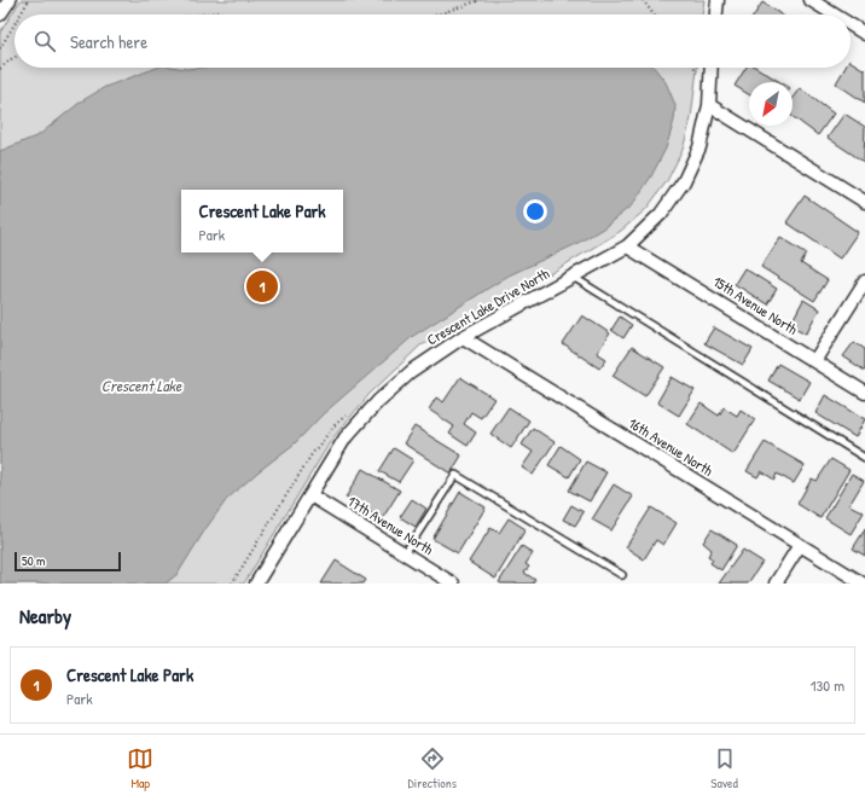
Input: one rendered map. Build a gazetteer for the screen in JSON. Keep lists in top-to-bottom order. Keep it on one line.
{"streets":{"street":["15th Avenue North","Crescent Lake Drive North","16th Avenue North","17th Avenue North"]},"crossings":[["15th Avenue North","Crescent Lake Drive North"],["Crescent Lake Drive North","16th Avenue North"],["Crescent Lake Drive North","17th Avenue North"]],"water":["Crescent Lake"],"scale_bar":"50 m","north":"bottom left","page":{"search":"Search here","popup":["Crescent Lake Park","Park"],"pins":"1","scale":"50 m","heading":"Nearby","list":[{"mark":"1","name":"Crescent Lake Park","note":"Park","value":"130 m"}],"nav":["Map","Directions","Saved"]}}
